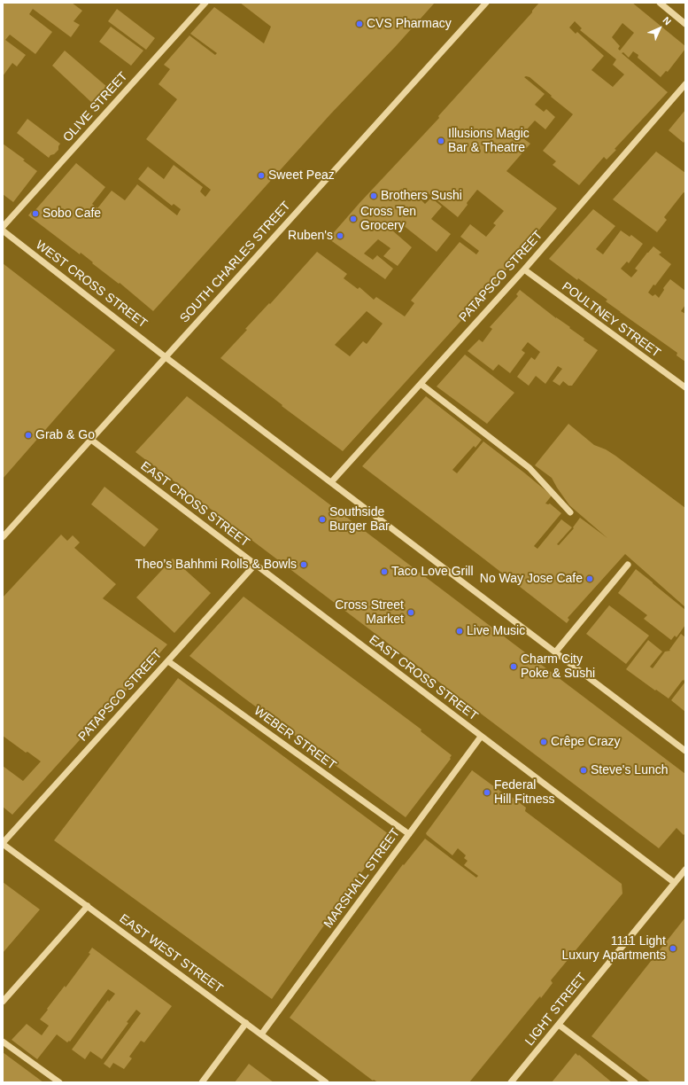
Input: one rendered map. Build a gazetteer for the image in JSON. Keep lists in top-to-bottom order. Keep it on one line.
{"streets":{"street":["OLIVE STREET","SOUTH CHARLES STREET","PATAPSCO STREET","WEST CROSS STREET","POULTNEY STREET","EAST CROSS STREET","WEBER STREET","MARSHALL STREET","EAST WEST STREET","LIGHT STREET"]},"crossings":[["SOUTH CHARLES STREET","WEST CROSS STREET"],["SOUTH CHARLES STREET","EAST CROSS STREET"],["PATAPSCO STREET","POULTNEY STREET"],["PATAPSCO STREET","EAST CROSS STREET"],["PATAPSCO STREET","WEBER STREET"],["PATAPSCO STREET","EAST WEST STREET"],["EAST CROSS STREET","MARSHALL STREET"],["EAST CROSS STREET","LIGHT STREET"],["WEBER STREET","MARSHALL STREET"],["MARSHALL STREET","EAST WEST STREET"]],"places":["CVS Pharmacy","Illusions Magic Bar & Theatre","Sweet Peaz","Brothers Sushi","Sobo Cafe","Cross Ten Grocery","Ruben's","Grab & Go","Southside Burger Bar","Theo’s Bahhmi Rolls & Bowls","Taco Love Grill","No Way Jose Cafe","Cross Street Market","Live Music","Charm City Poke & Sushi","Crêpe Crazy","Steve's Lunch","Federal Hill Fitness","1111 Light Luxury Apartments"],"north":"top right"}
